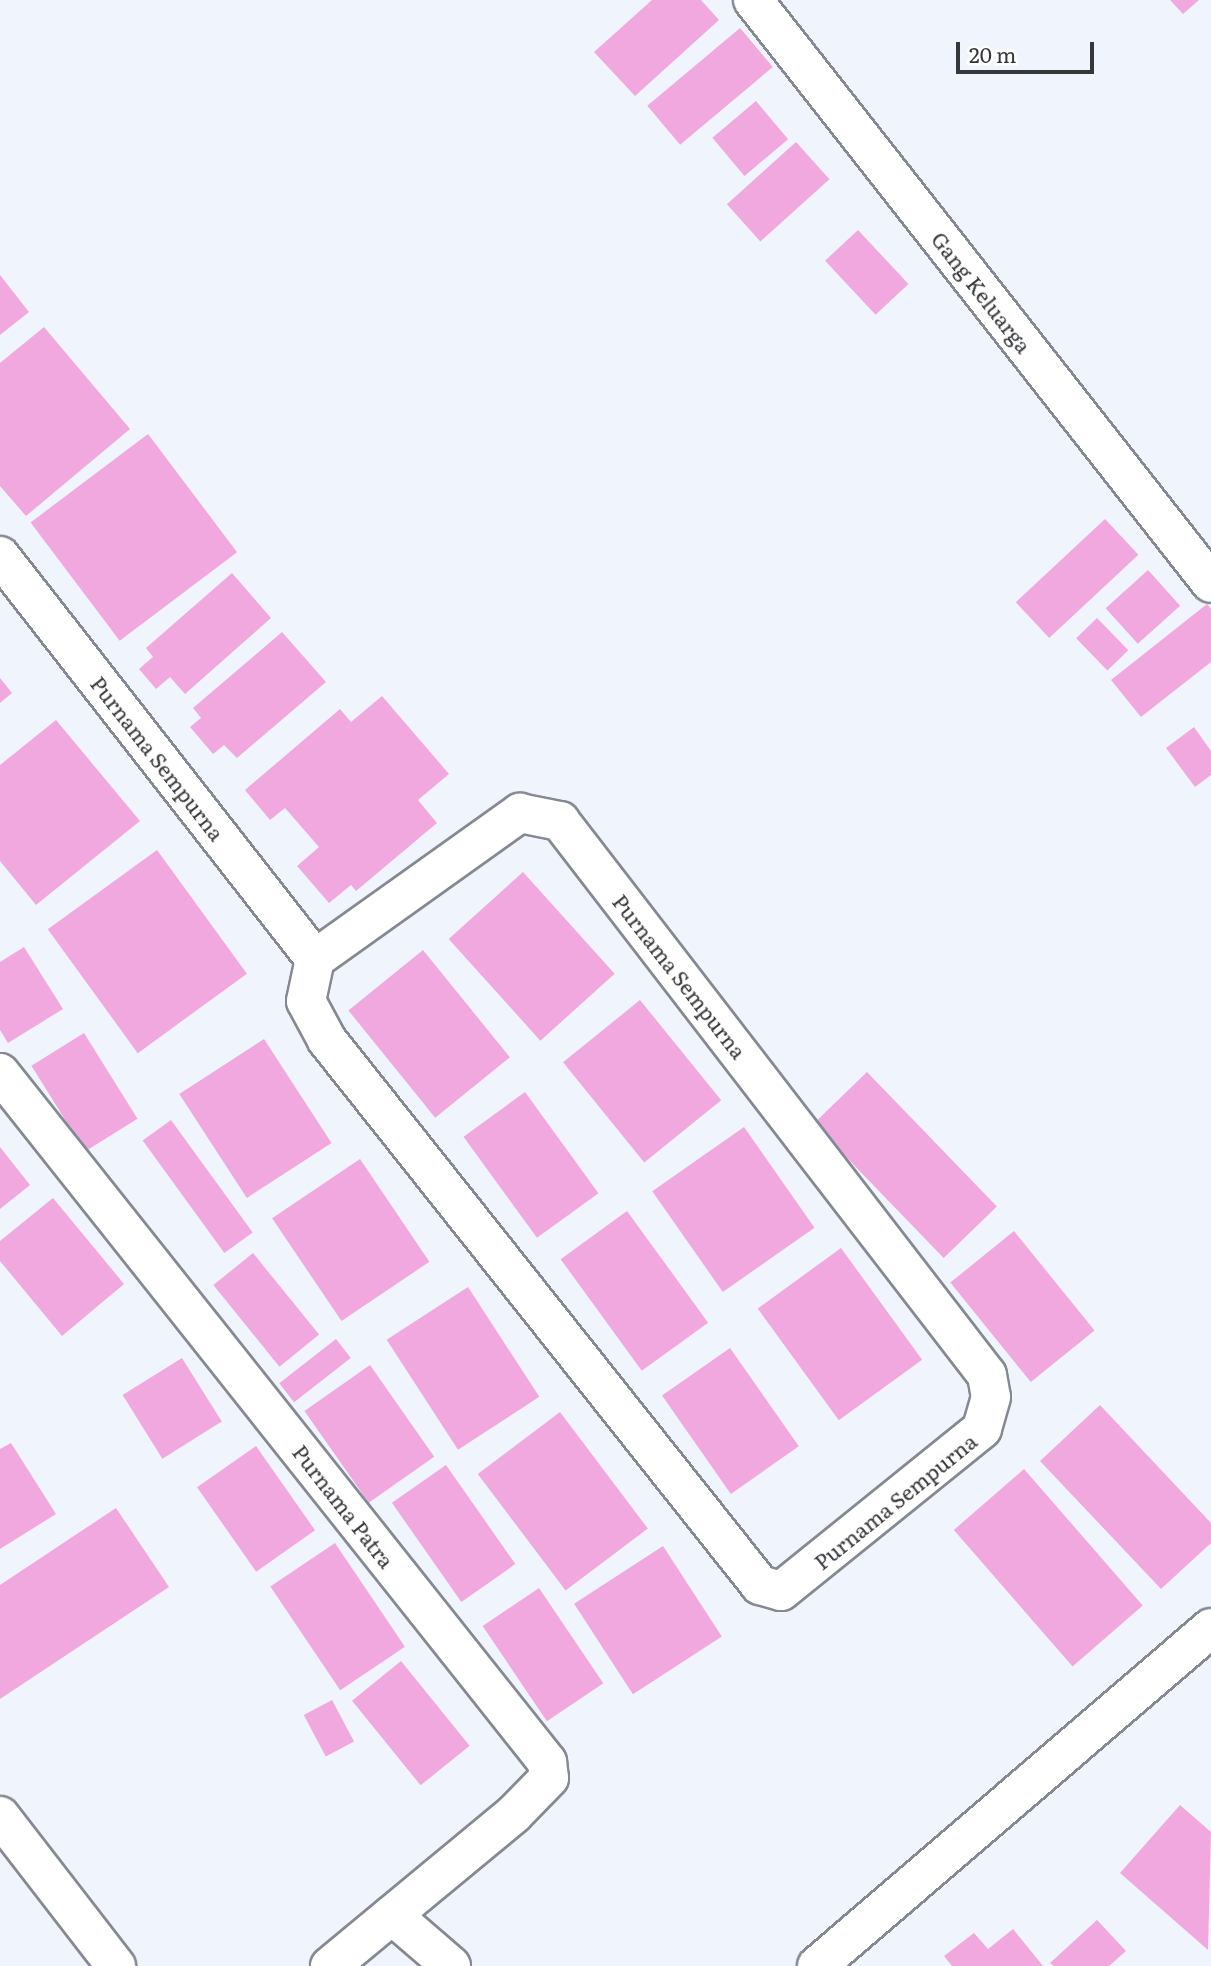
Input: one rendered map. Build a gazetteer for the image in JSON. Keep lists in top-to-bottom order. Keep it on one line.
{"streets":{"street":["Gang Keluarga","Purnama Sempurna","Purnama Patra"]},"scale_bar":"20 m"}
